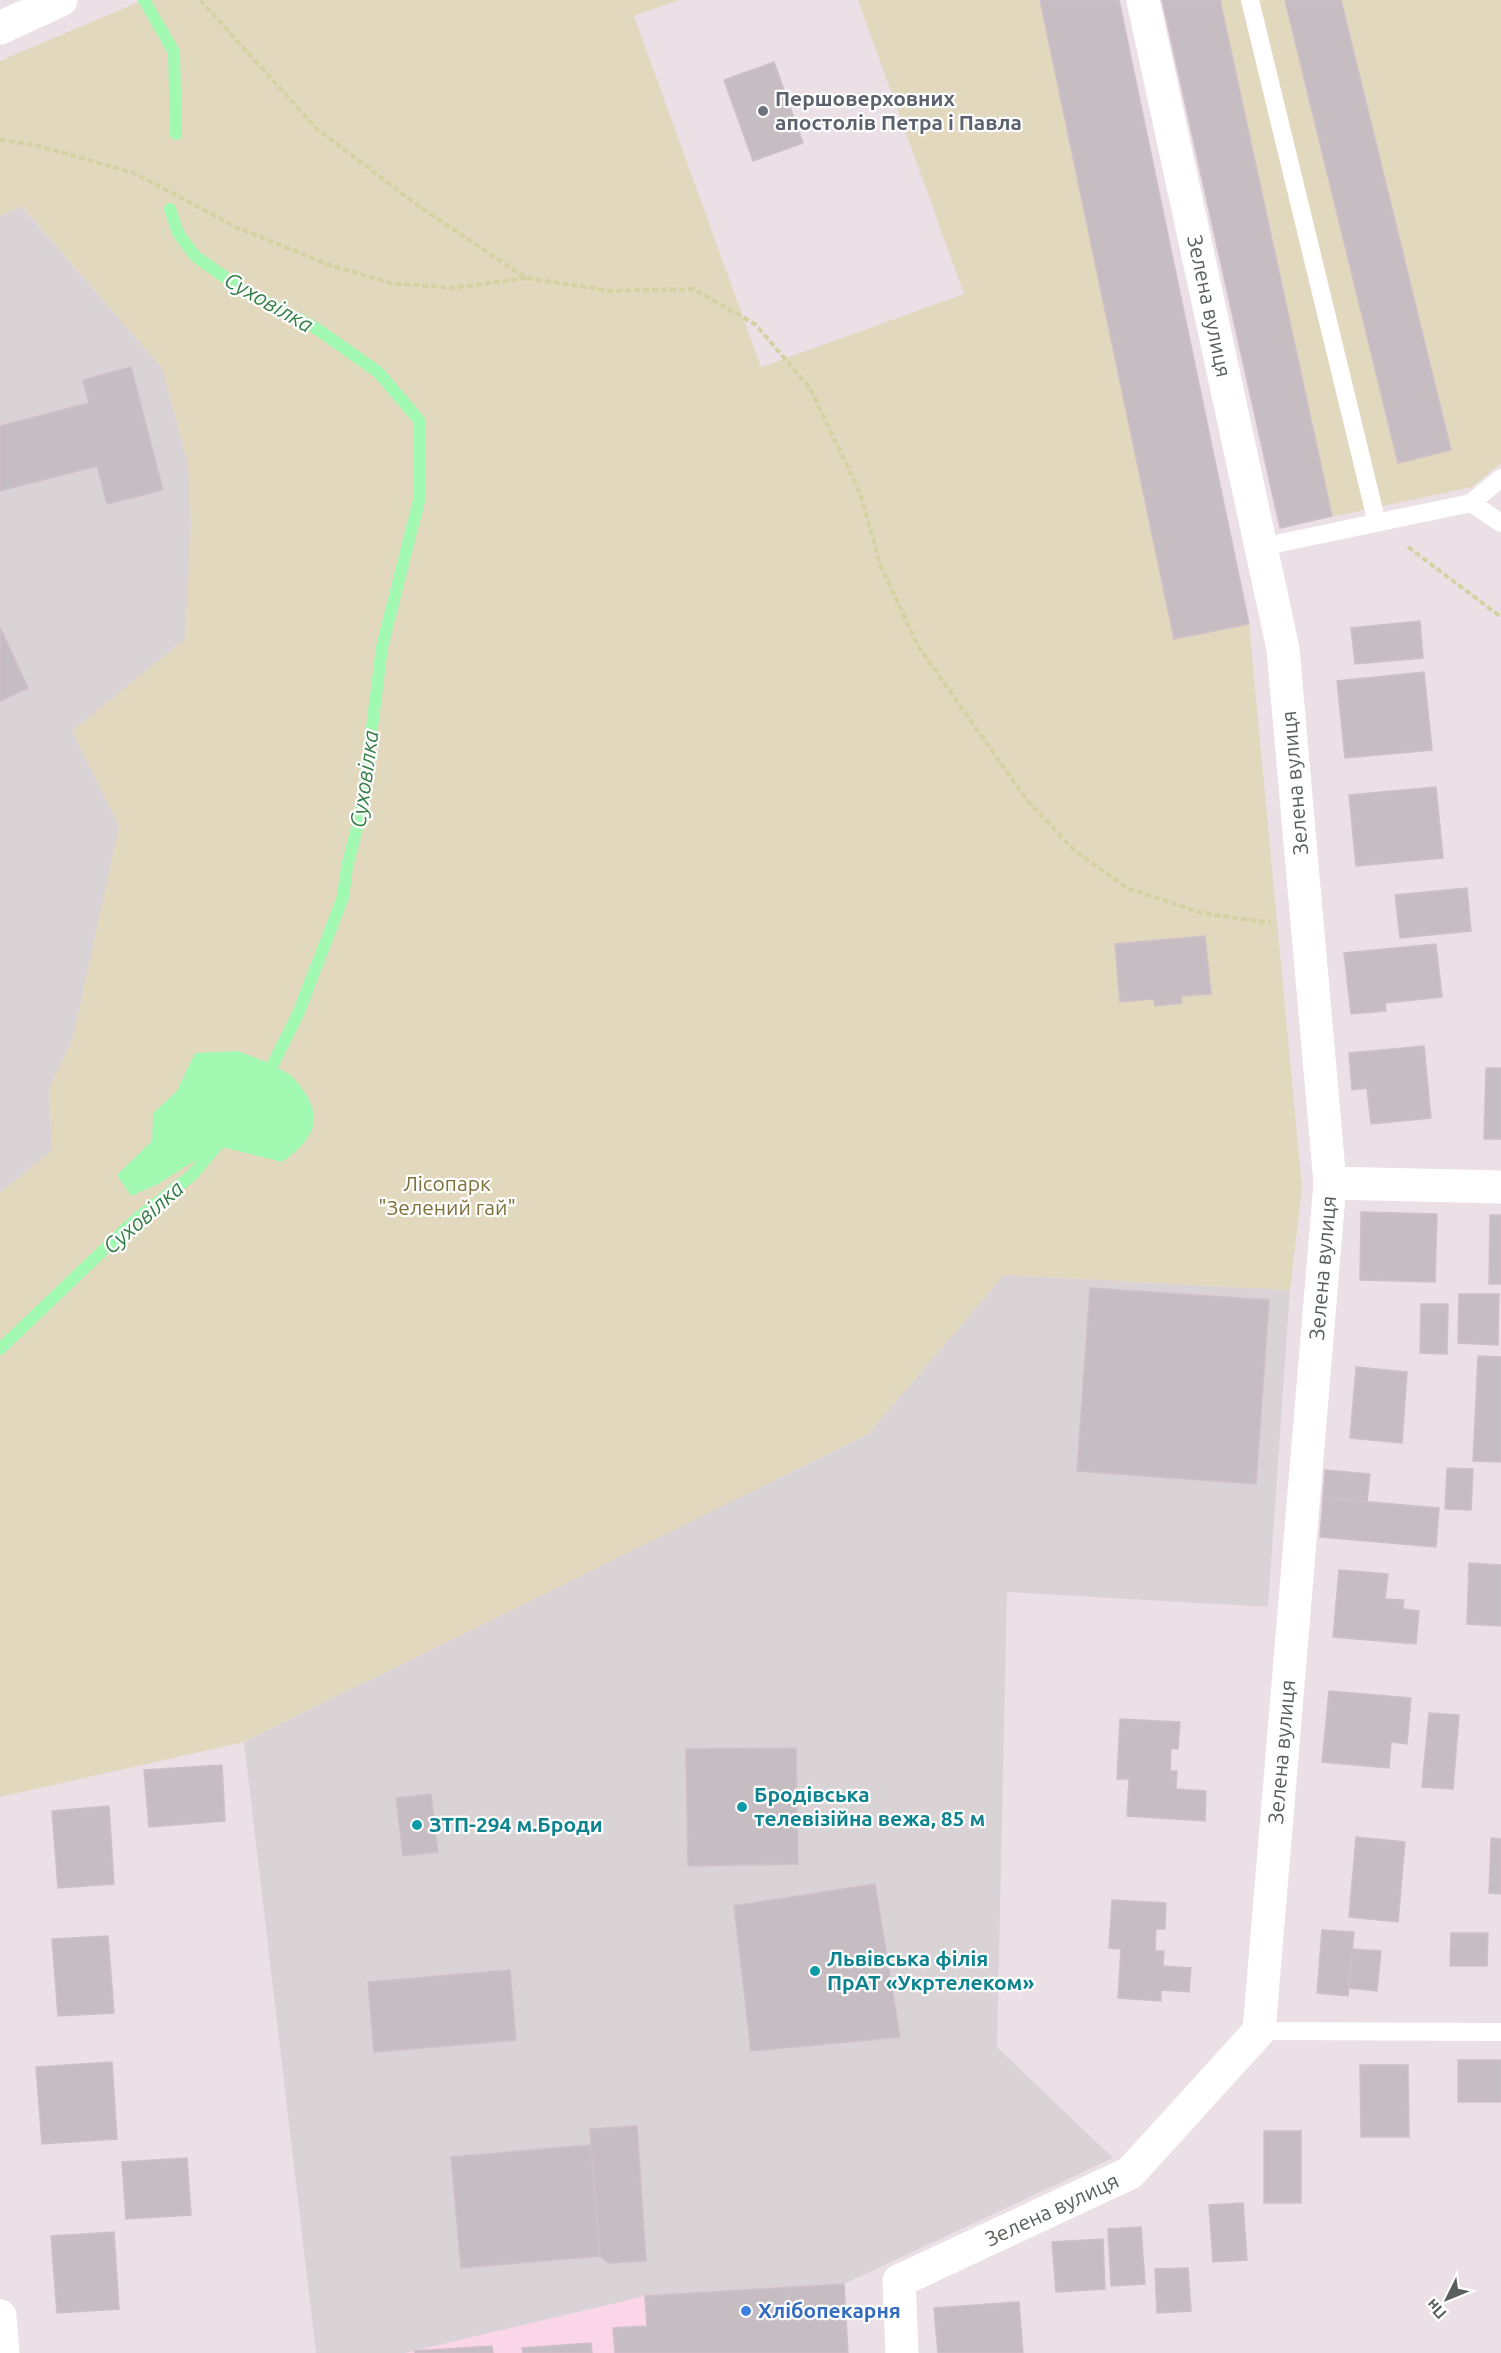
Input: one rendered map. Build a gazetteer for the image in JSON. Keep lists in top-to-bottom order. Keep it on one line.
{"streets":{"street":["Зелена вулиця"]},"water":["Суховілка"],"parks":["Лісопарк \"Зелений гай\""],"places":["Першоверховних апостолів Петра і Павла","Бродівська телевізійна вежа, 85 м","ЗТП-294 м.Броди","Львівська філія ПрАТ «Укртелеком»","Хлібопекарня"],"north":"bottom left"}
